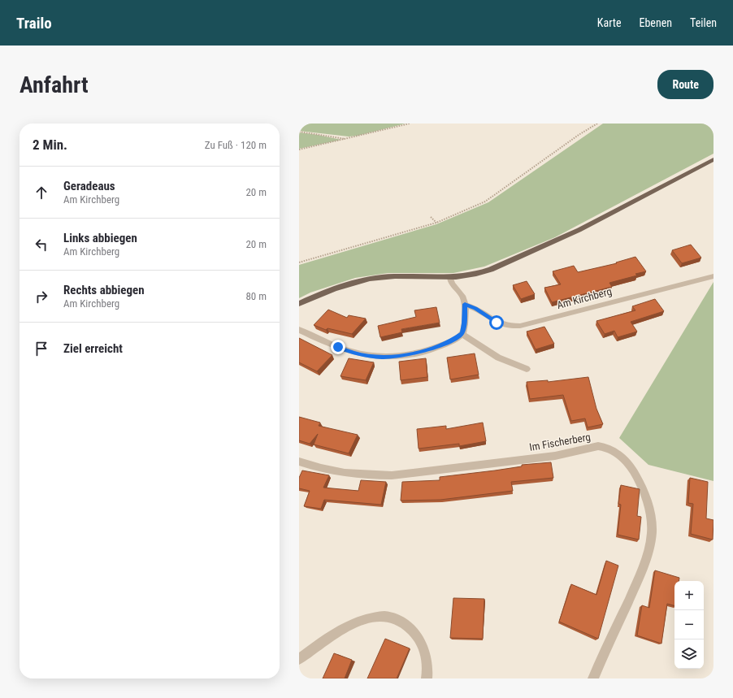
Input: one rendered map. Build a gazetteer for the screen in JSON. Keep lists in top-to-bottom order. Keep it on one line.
{"streets":{"street":["Am Kirchberg","Im Fischerberg"]},"page":{"header":"Trailo","nav":["Karte","Ebenen","Teilen"],"buttons":"Route","title":"Anfahrt","heading":["2 Min.","Zu Fuß · 120 m"],"list":[["Geradeaus","Am Kirchberg","20 m"],["Links abbiegen","Am Kirchberg","20 m"],["Rechts abbiegen","Am Kirchberg","80 m"],"Ziel erreicht"],"map_buttons":["+","−"]}}
